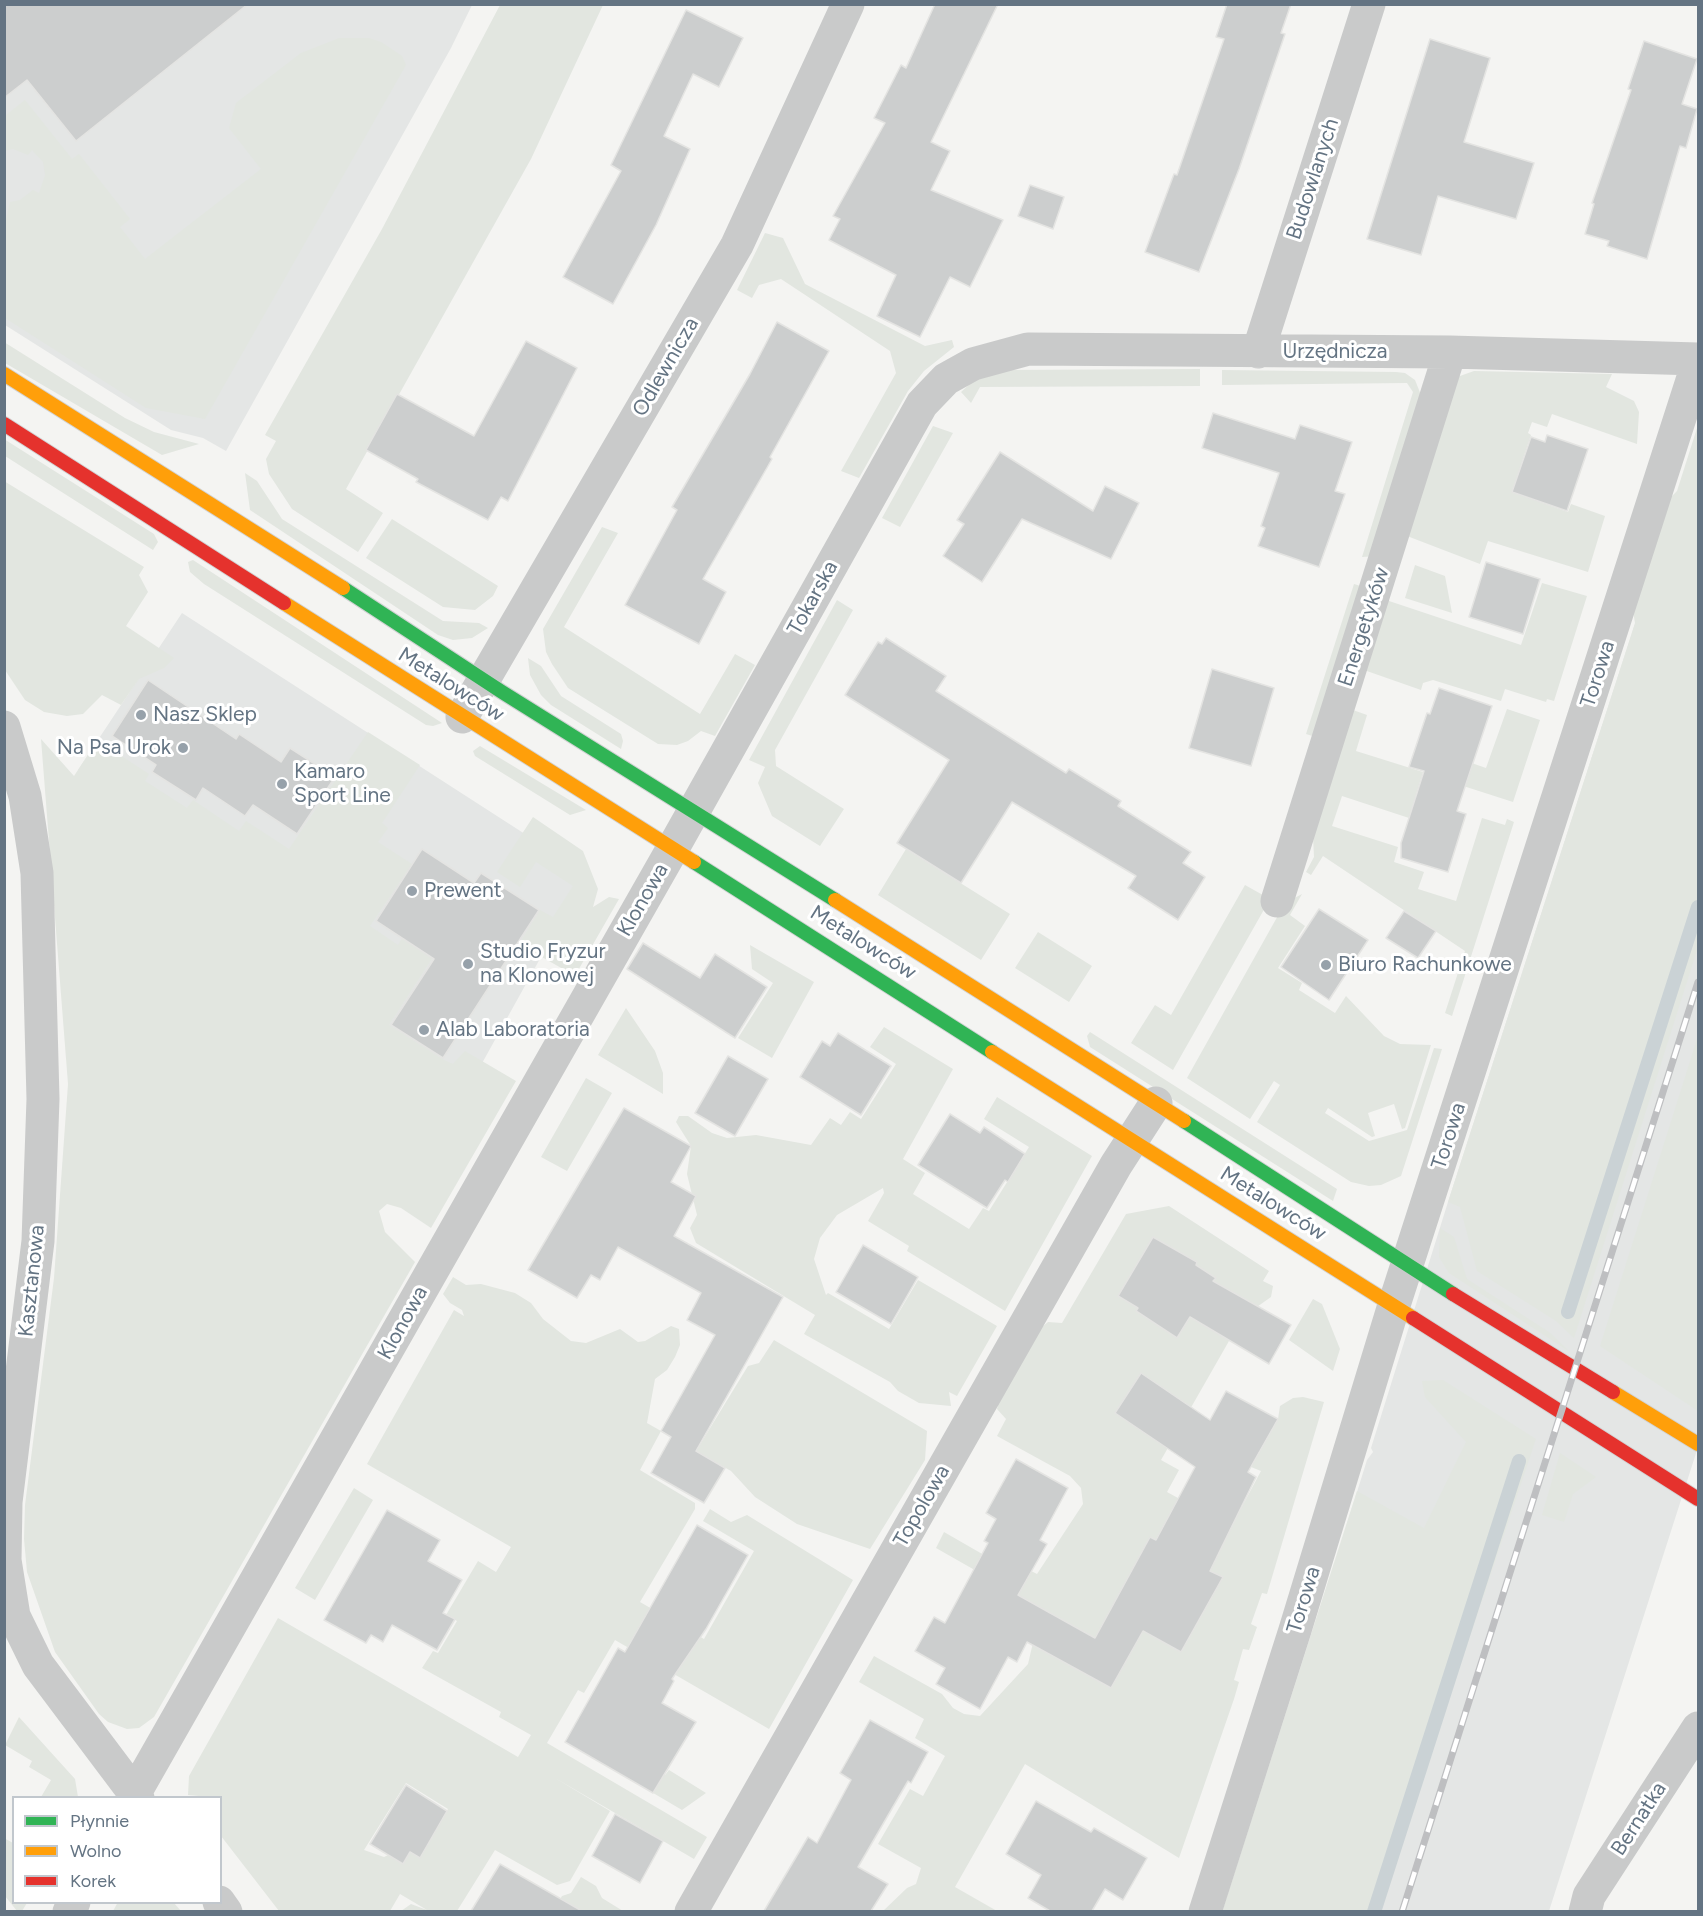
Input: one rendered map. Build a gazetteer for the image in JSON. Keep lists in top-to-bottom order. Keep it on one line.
{"streets":{"street":["Budowlanych","Urzędnicza","Odlewnicza","Tokarska","Energetyków","Torowa","Metalowców","Klonowa","Kasztanowa","Topolowa","Bernatka"]},"crossings":[["Budowlanych","Urzędnicza"],["Urzędnicza","Tokarska"],["Urzędnicza","Energetyków"],["Urzędnicza","Torowa"],["Odlewnicza","Metalowców"],["Tokarska","Metalowców"],["Tokarska","Klonowa"],["Torowa","Metalowców"],["Metalowców","Klonowa"],["Metalowców","Topolowa"],["Klonowa","Kasztanowa"]],"places":["Nasz Sklep","Na Psa Urok","Kamaro Sport Line","Prewent","Studio Fryzur na Klonowej","Biuro Rachunkowe","Alab Laboratoria"],"legend":["Płynnie","Wolno","Korek"]}
